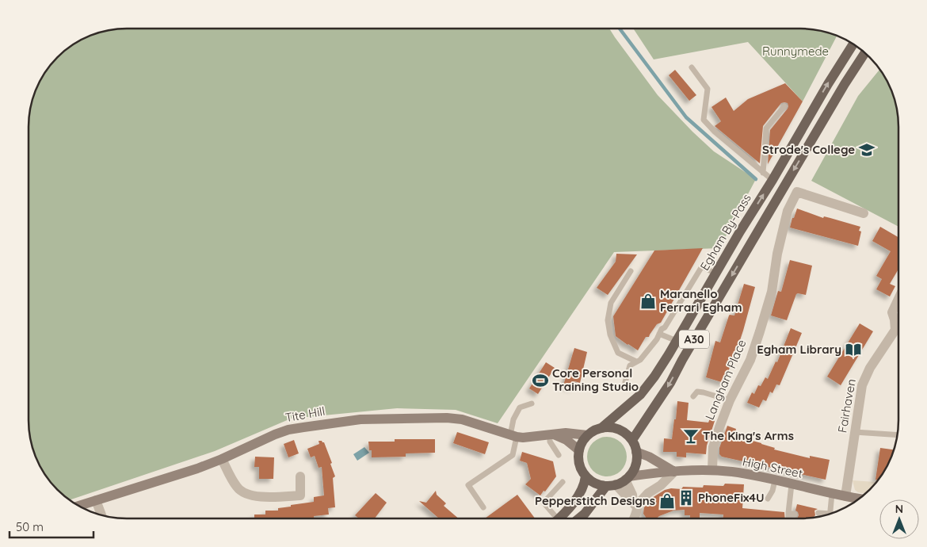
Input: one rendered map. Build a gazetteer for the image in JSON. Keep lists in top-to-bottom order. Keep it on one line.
{"streets":{"main road":["Egham By-Pass","A30"],"street":["Langham Place","Fairhaven","Tite Hill","High Street"]},"crossings":[["Egham By-Pass","A30"],["Egham By-Pass","Tite Hill"],["Egham By-Pass","High Street"],["A30","Tite Hill"],["A30","High Street"],["Langham Place","High Street"],["Fairhaven","High Street"],["Tite Hill","High Street"]],"parks":["Runnymede"],"places":{"school or university":["Strode's College"],"shop":["Maranello Ferrari Egham","Pepperstitch Designs"],"library":["Egham Library"],"sports":["Core Personal Training Studio"],"bar":["The King's Arms"],"building":["PhoneFix4U"]},"scale_bar":"50 m","north":"top"}
